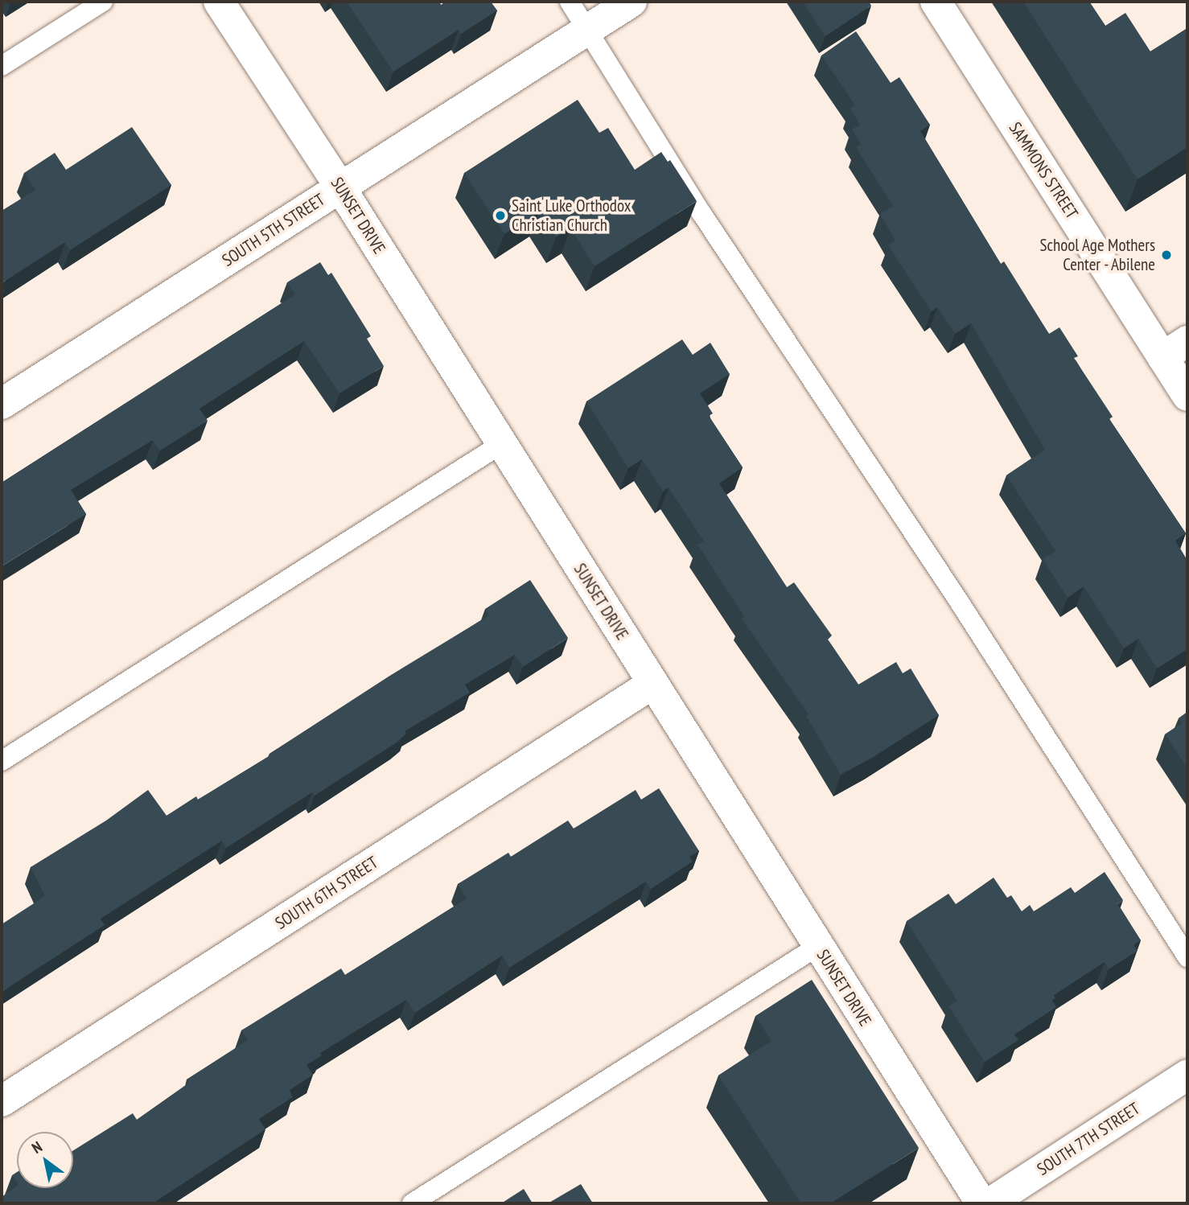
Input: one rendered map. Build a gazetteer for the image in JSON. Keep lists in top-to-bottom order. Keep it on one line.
{"streets":{"street":["SAMMONS STREET","SUNSET DRIVE","SOUTH 5TH STREET","SOUTH 6TH STREET","SOUTH 7TH STREET"]},"crossings":[["SUNSET DRIVE","SOUTH 5TH STREET"],["SUNSET DRIVE","SOUTH 6TH STREET"]],"places":["Saint Luke Orthodox Christian Church","School Age Mothers Center - Abilene"],"north":"top left"}
